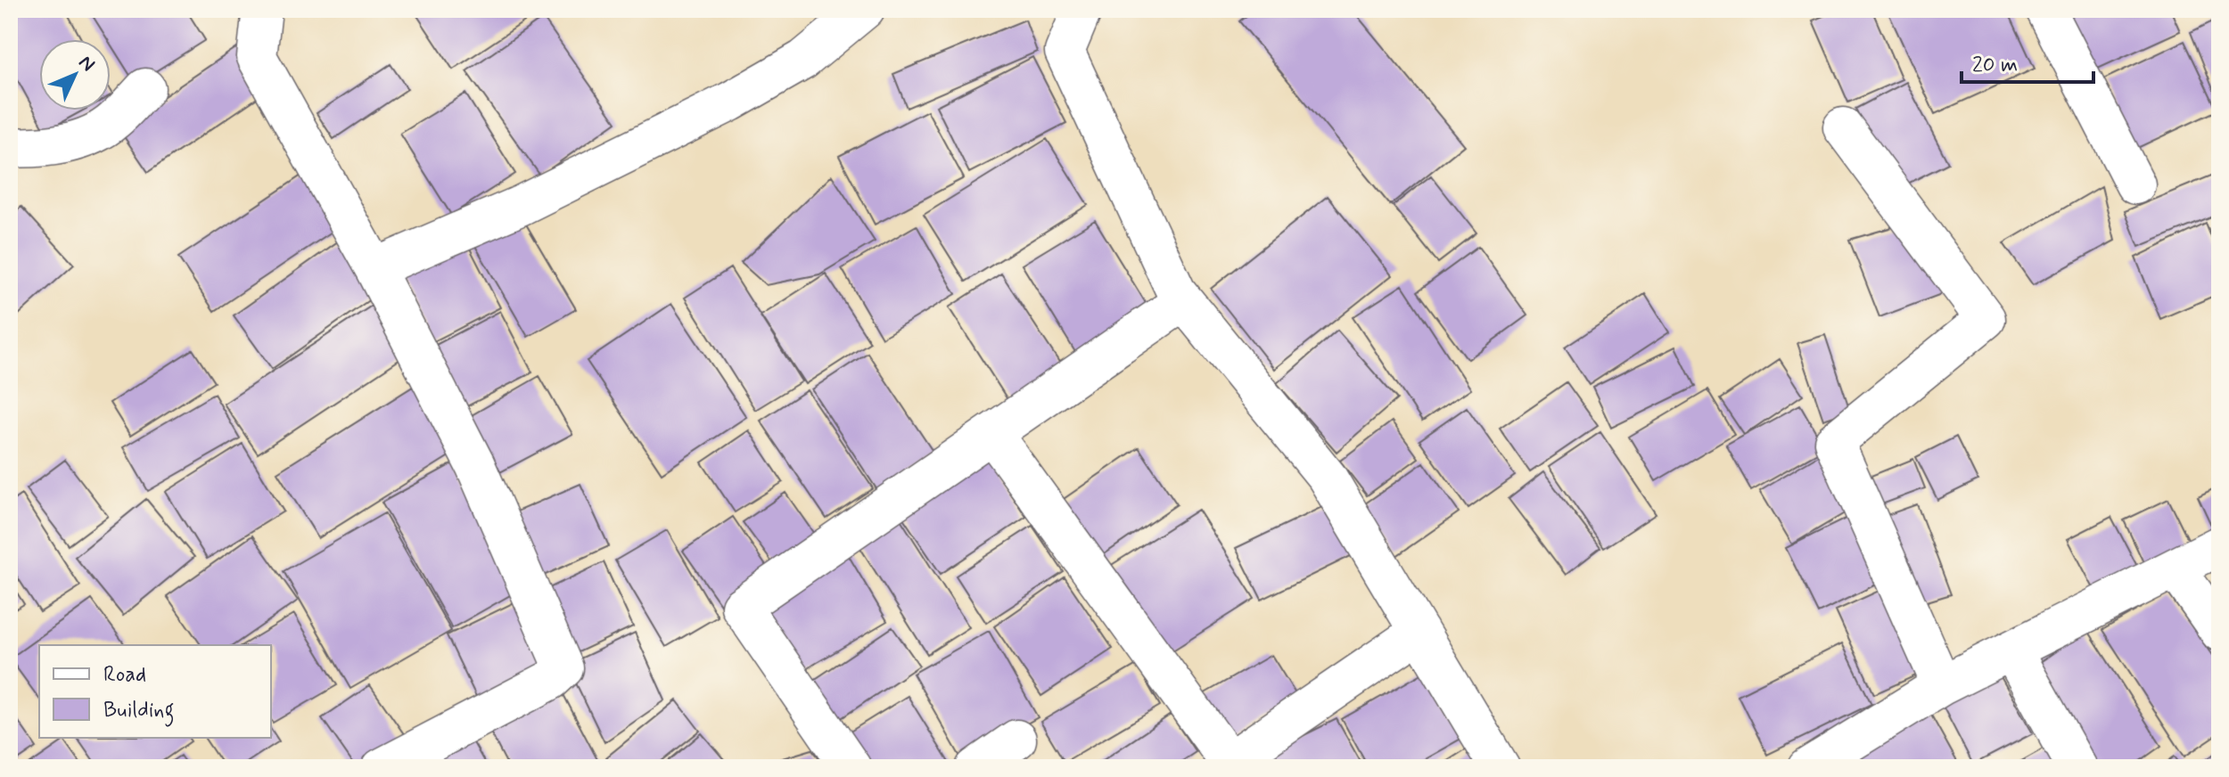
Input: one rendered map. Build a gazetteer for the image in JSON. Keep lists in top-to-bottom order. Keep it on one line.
{"legend":["Road","Building"],"scale_bar":"20 m","north":"top right"}
